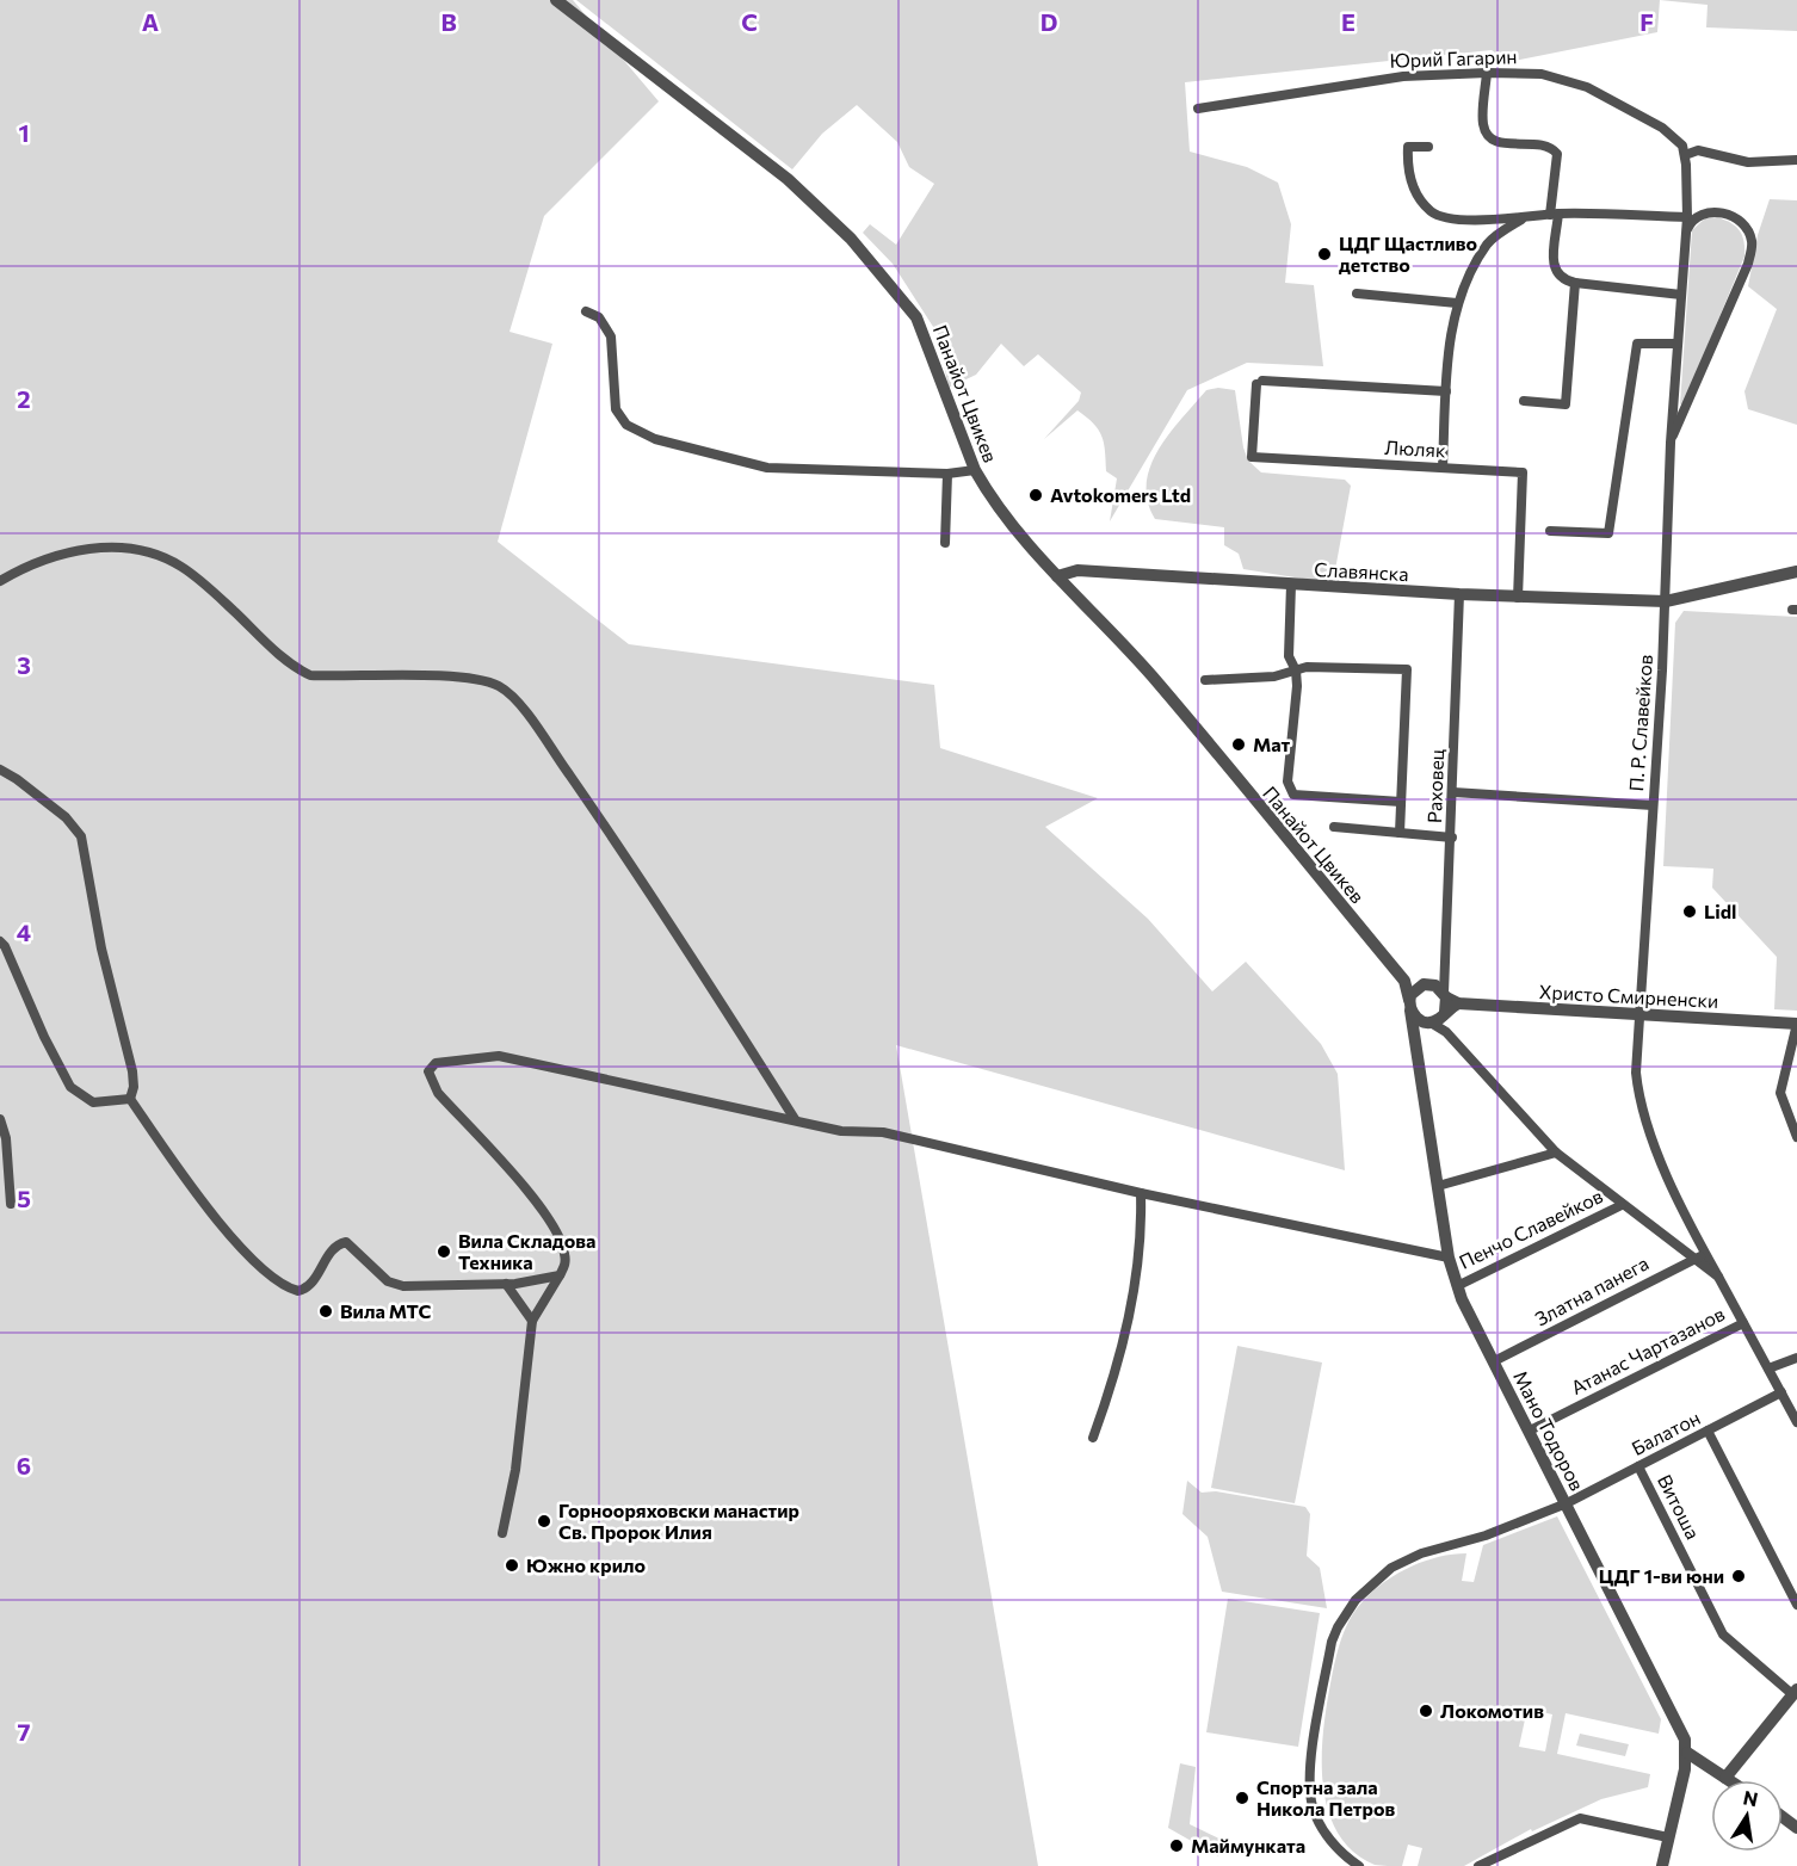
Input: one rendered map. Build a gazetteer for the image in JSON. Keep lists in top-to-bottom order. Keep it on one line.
{"streets":{"street":["Юрий Гагарин","Панайот Цвикев","Люляк","Славянска","П. Р. Славейков","Раховец","Христо Смирненски","Пенчо Славейков","Златна панега","Атанас Чартазанов","Мано Тодоров","Балатон","Витоша"]},"crossings":[["Юрий Гагарин","П. Р. Славейков"],["Панайот Цвикев","Славянска"],["Панайот Цвикев","Мано Тодоров"],["Люляк","Славянска"],["Славянска","П. Р. Славейков"],["Славянска","Раховец"],["П. Р. Славейков","Христо Смирненски"],["П. Р. Славейков","Златна панега"],["Раховец","Христо Смирненски"],["Пенчо Славейков","Мано Тодоров"],["Златна панега","Мано Тодоров"],["Атанас Чартазанов","Мано Тодоров"],["Мано Тодоров","Балатон"],["Балатон","Витоша"]],"places":["ЦДГ Щастливо детство","Avtokomers Ltd","Мат","Lidl","Вила Складова Техника","Вила МТС","Горнооряховски манастир Св. Пророк Илия","Южно крило","ЦДГ 1-ви юни","Локомотив","Спортна зала Никола Петров","Маймунката"],"north":"top","grid":{"columns":["A","B","C","D","E","F"],"rows":["1","2","3","4","5","6","7"]}}
